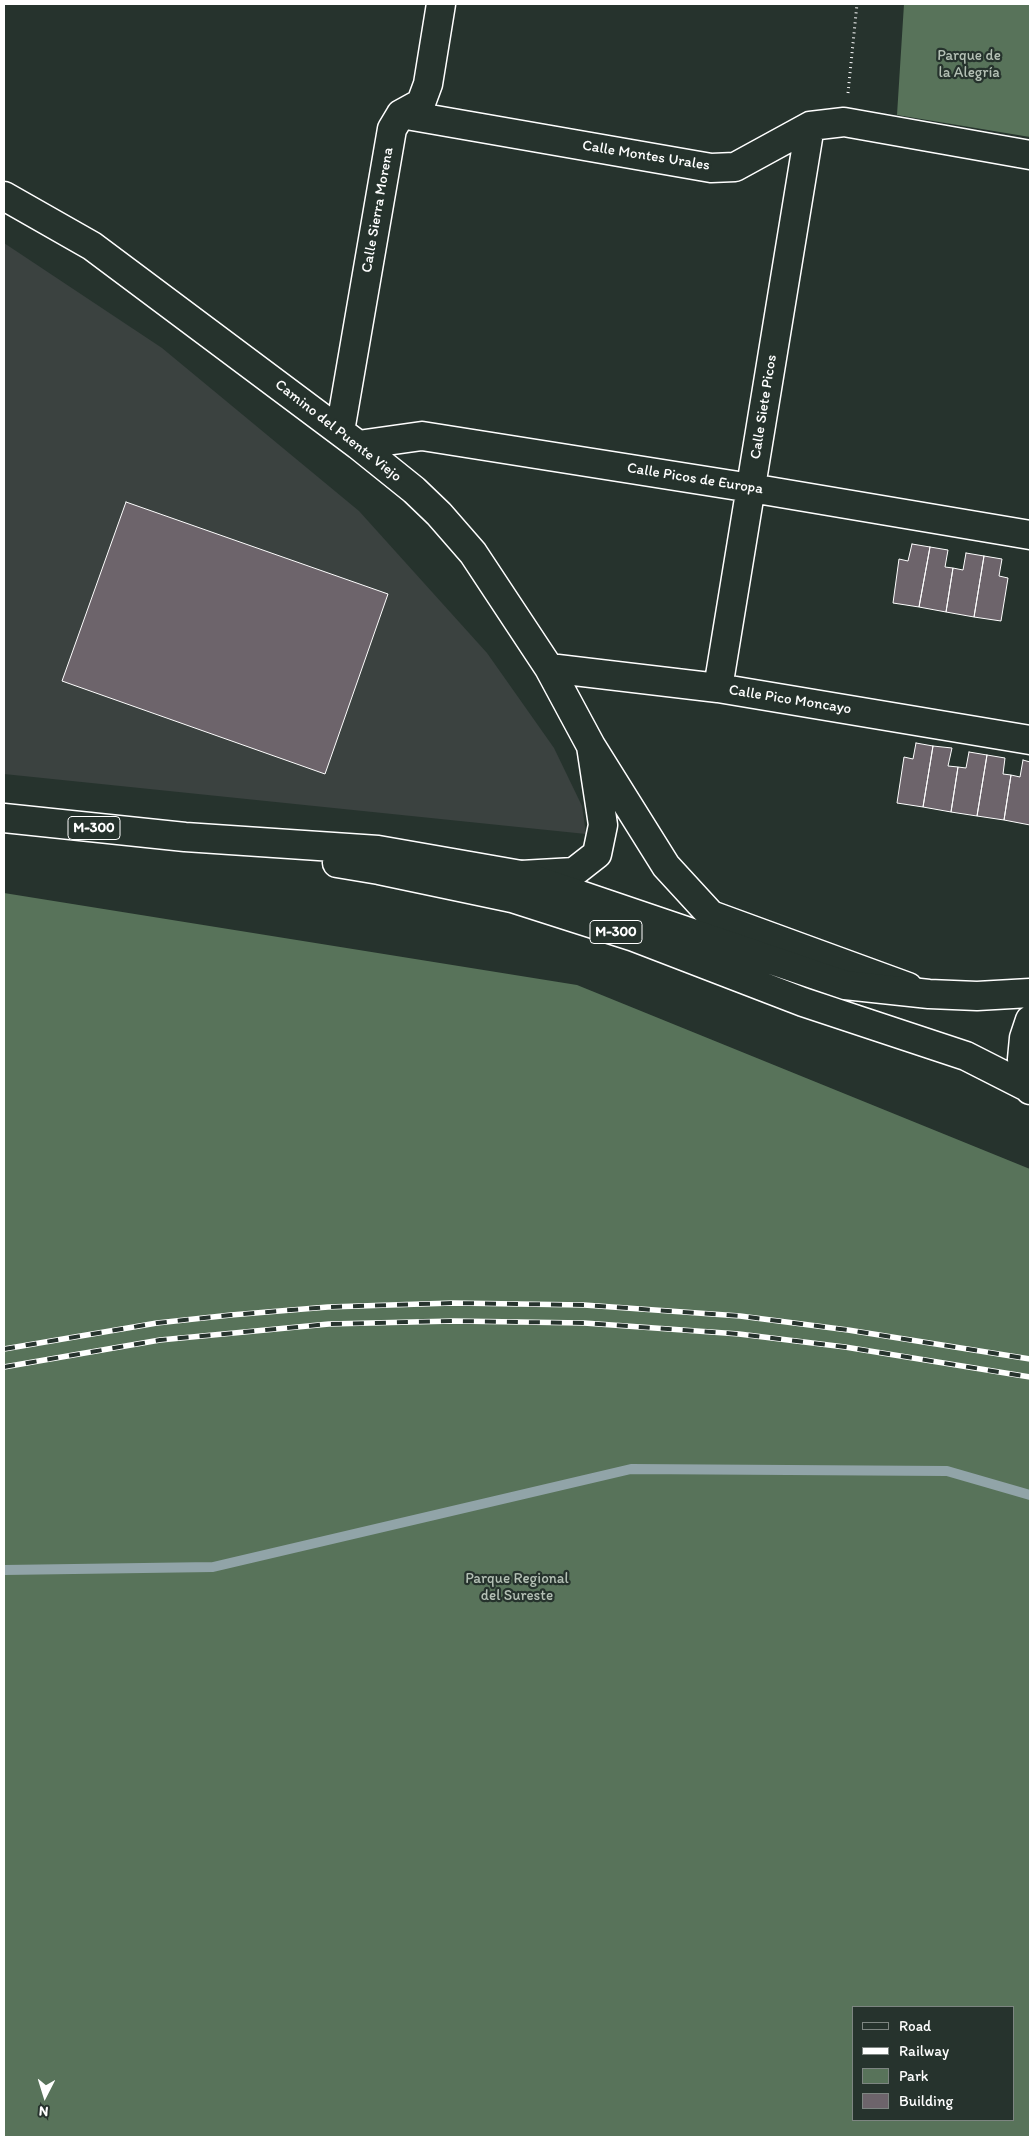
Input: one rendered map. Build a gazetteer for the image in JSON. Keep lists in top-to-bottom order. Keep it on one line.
{"streets":{"street":["Calle Montes Urales","Calle Sierra Morena","Calle Siete Picos","Camino del Puente Viejo","Calle Picos de Europa","Calle Pico Moncayo","M-300"]},"crossings":[["Calle Montes Urales","Calle Sierra Morena"],["Calle Montes Urales","Calle Siete Picos"],["Calle Sierra Morena","Camino del Puente Viejo"],["Calle Sierra Morena","Calle Picos de Europa"],["Calle Siete Picos","Calle Picos de Europa"],["Calle Siete Picos","Calle Pico Moncayo"],["Camino del Puente Viejo","Calle Picos de Europa"],["Camino del Puente Viejo","Calle Pico Moncayo"],["Camino del Puente Viejo","M-300"]],"parks":["Parque de la Alegría","Parque Regional del Sureste"],"legend":["Road","Railway","Park","Building"],"north":"bottom"}
